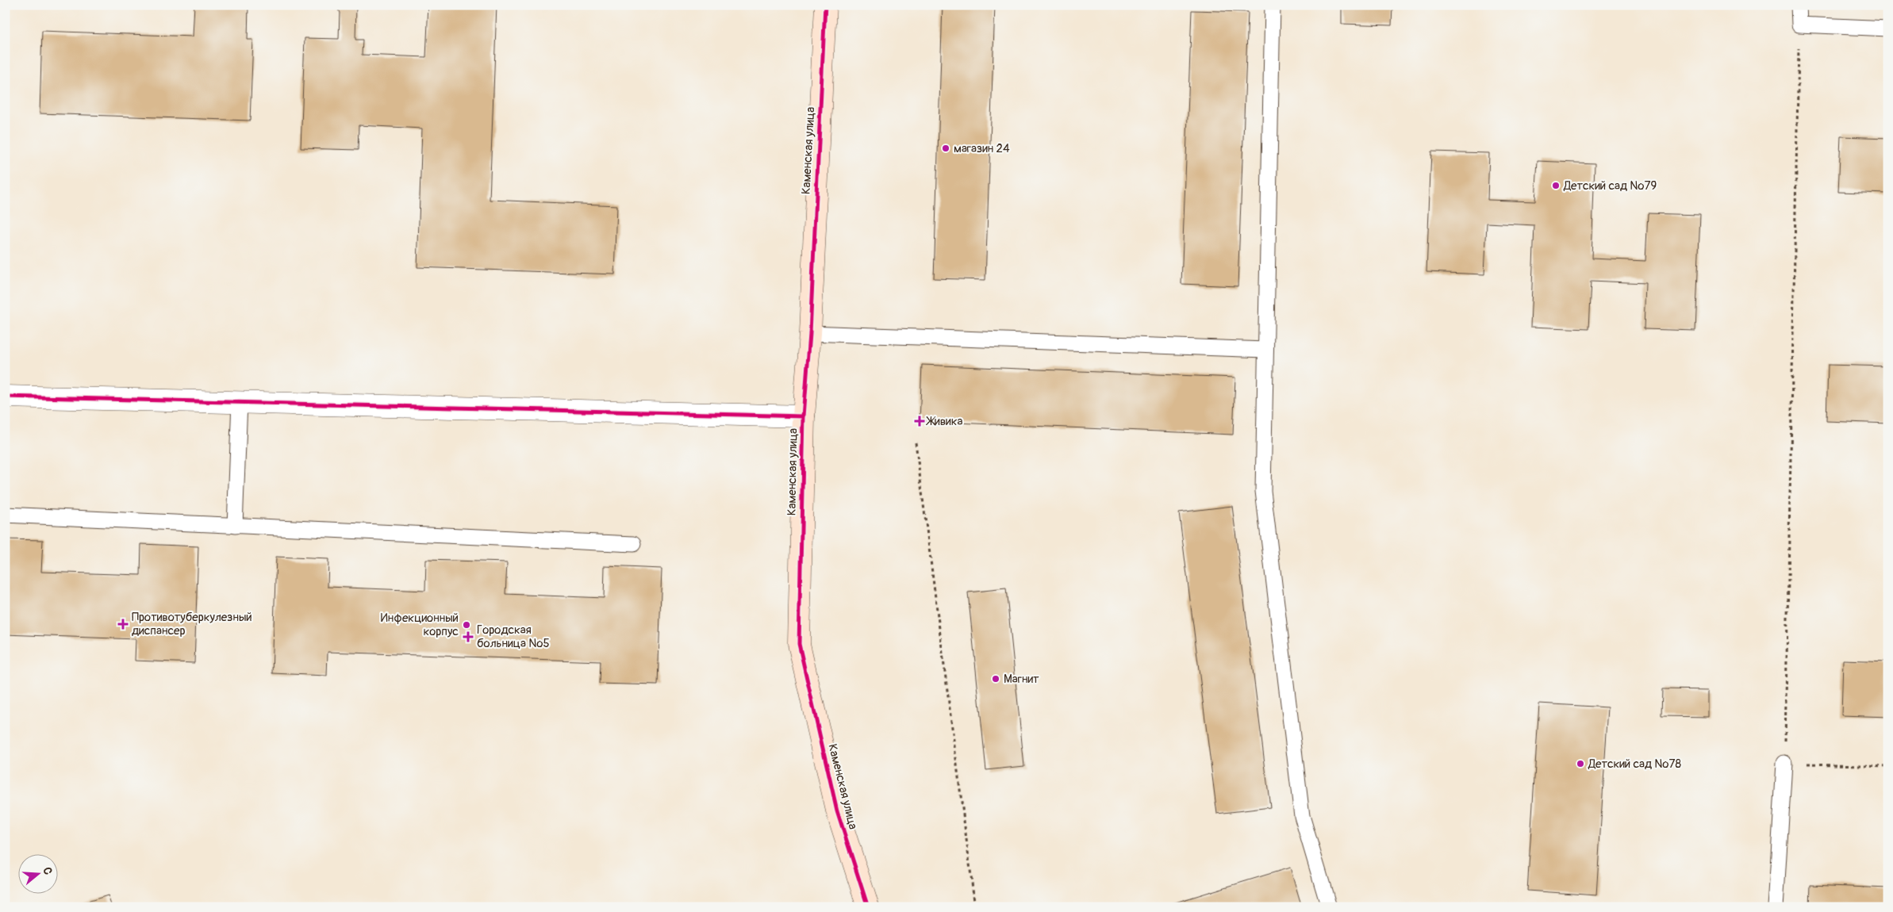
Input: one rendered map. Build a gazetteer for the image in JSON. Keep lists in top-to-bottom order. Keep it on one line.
{"streets":{"street":["Каменская улица"]},"places":{"other":["магазин 24","Детский сад №79","Инфекционный корпус","Магнит","Детский сад №78"],"health":["Живика","Противотуберкулезный диспансер","Городская больница №5"]},"north":"right"}
